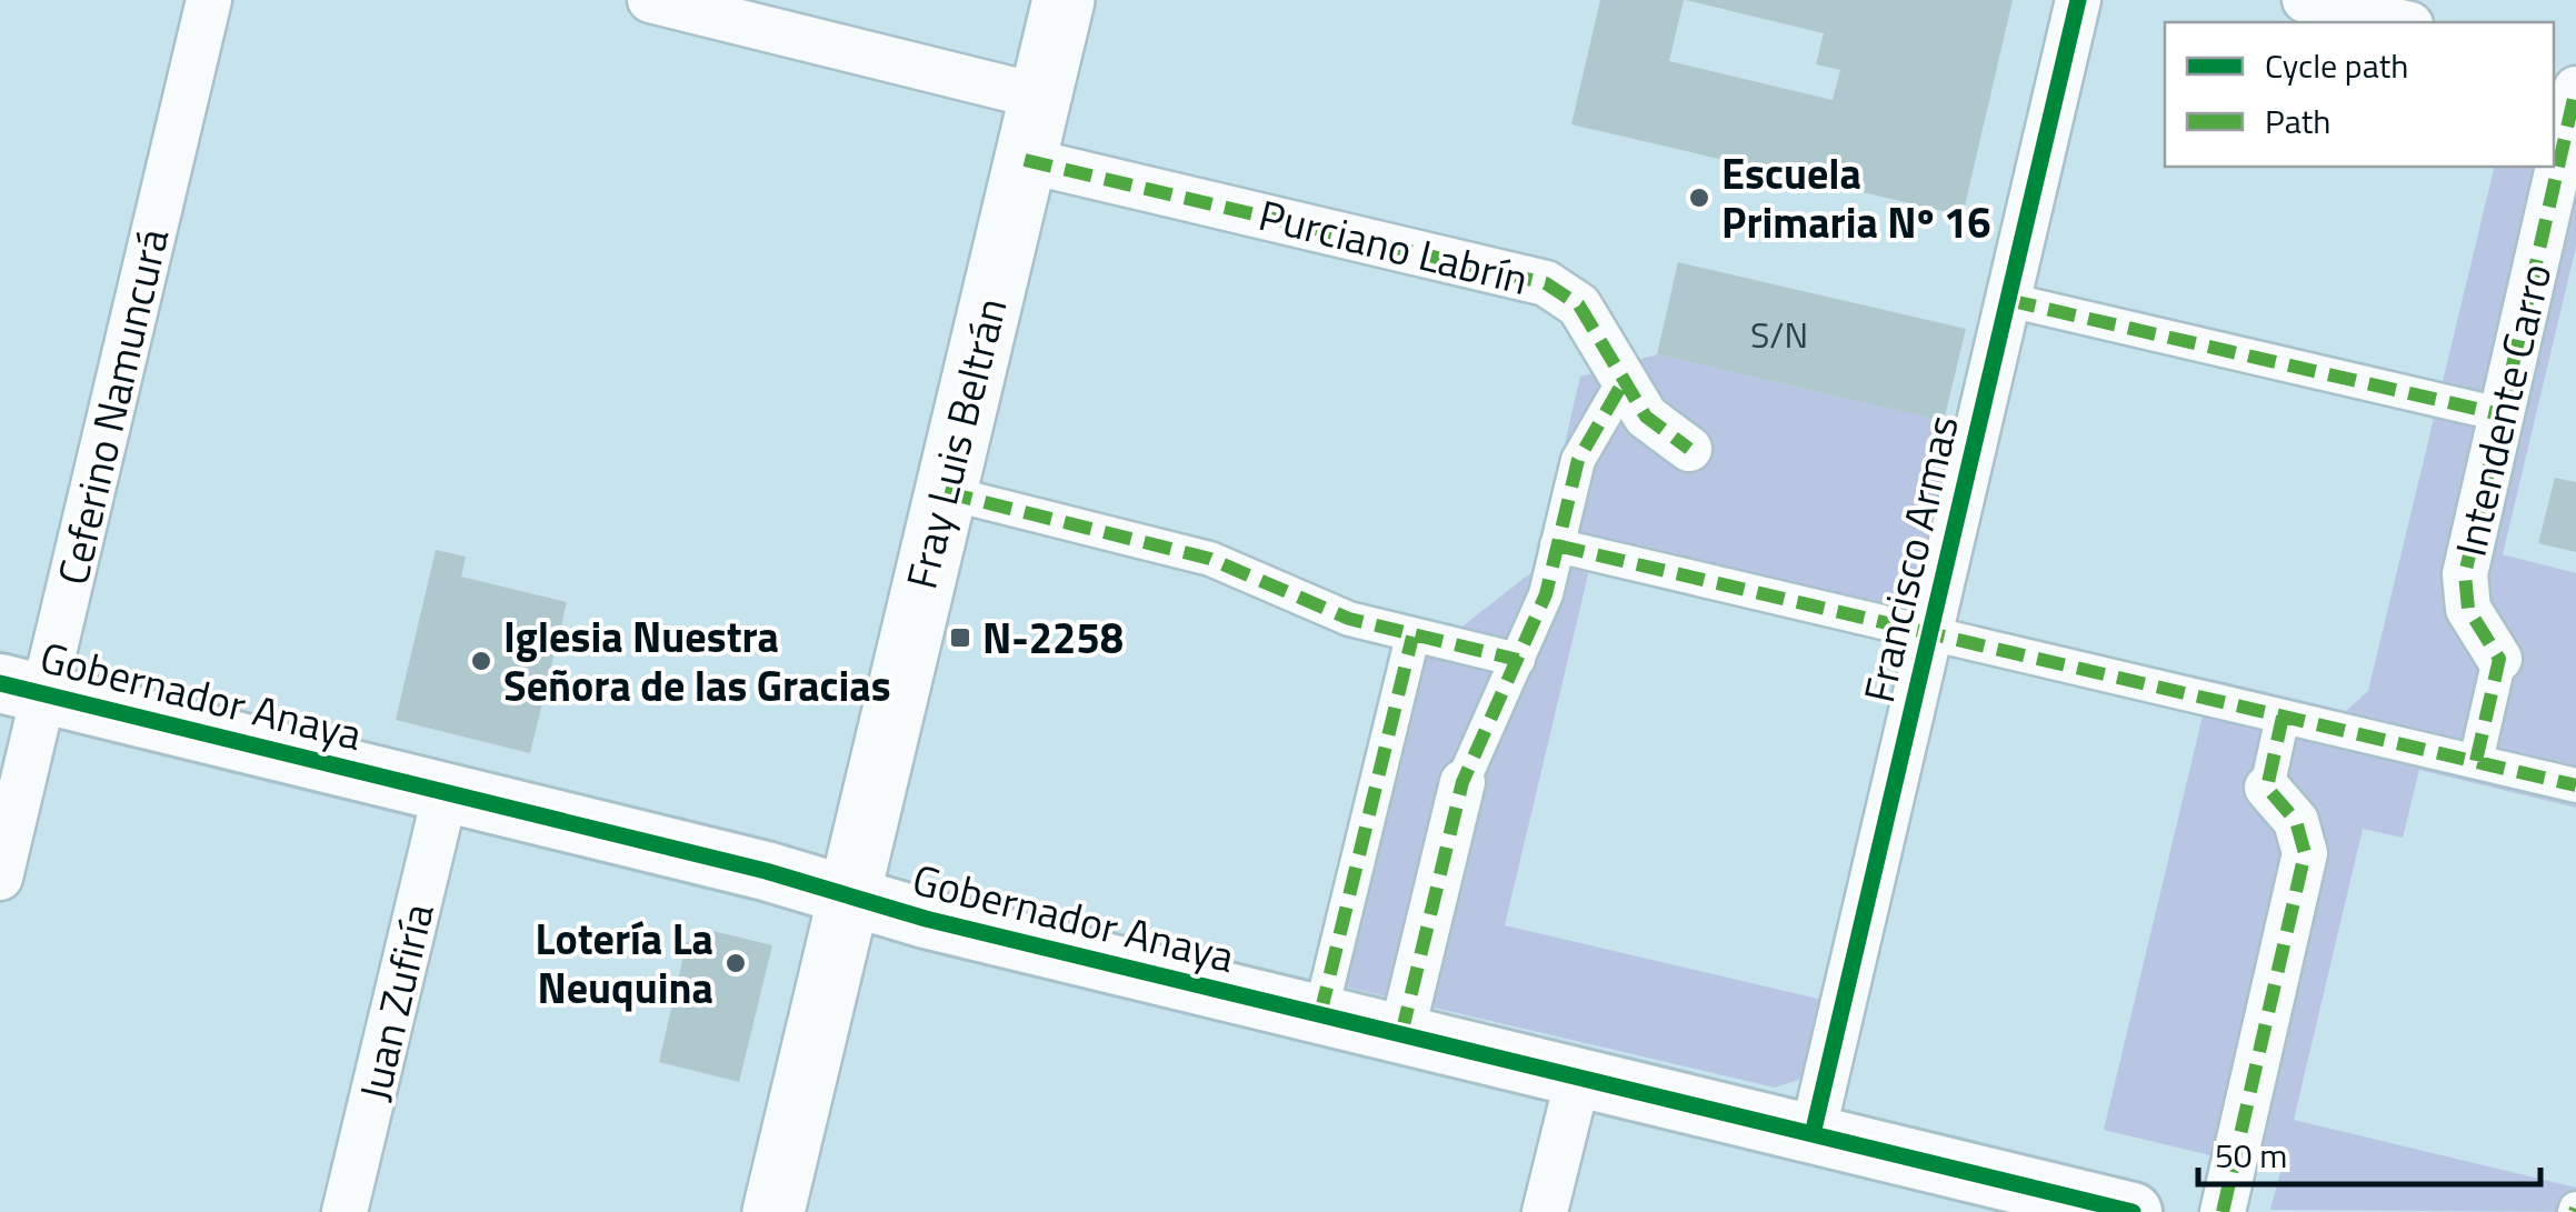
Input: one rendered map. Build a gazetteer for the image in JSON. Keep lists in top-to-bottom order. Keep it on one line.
{"streets":{"main road":["Fray Luis Beltrán"],"street":["Purciano Labrín","Ceferino Namuncurá","Intendente Carro","Francisco Armas","Gobernador Anaya","Juan Zufiría"]},"crossings":[["Purciano Labrín","Fray Luis Beltrán"],["Ceferino Namuncurá","Gobernador Anaya"],["Fray Luis Beltrán","Gobernador Anaya"],["Francisco Armas","Gobernador Anaya"],["Gobernador Anaya","Juan Zufiría"]],"places":{"other":["Escuela Primaria Nº 16","Iglesia Nuestra Señora de las Gracias","Lotería La Neuquina"],"transit":["N-2258"]},"house_numbers":["S/N"],"legend":["Cycle path","Path"],"scale_bar":"50 m"}
